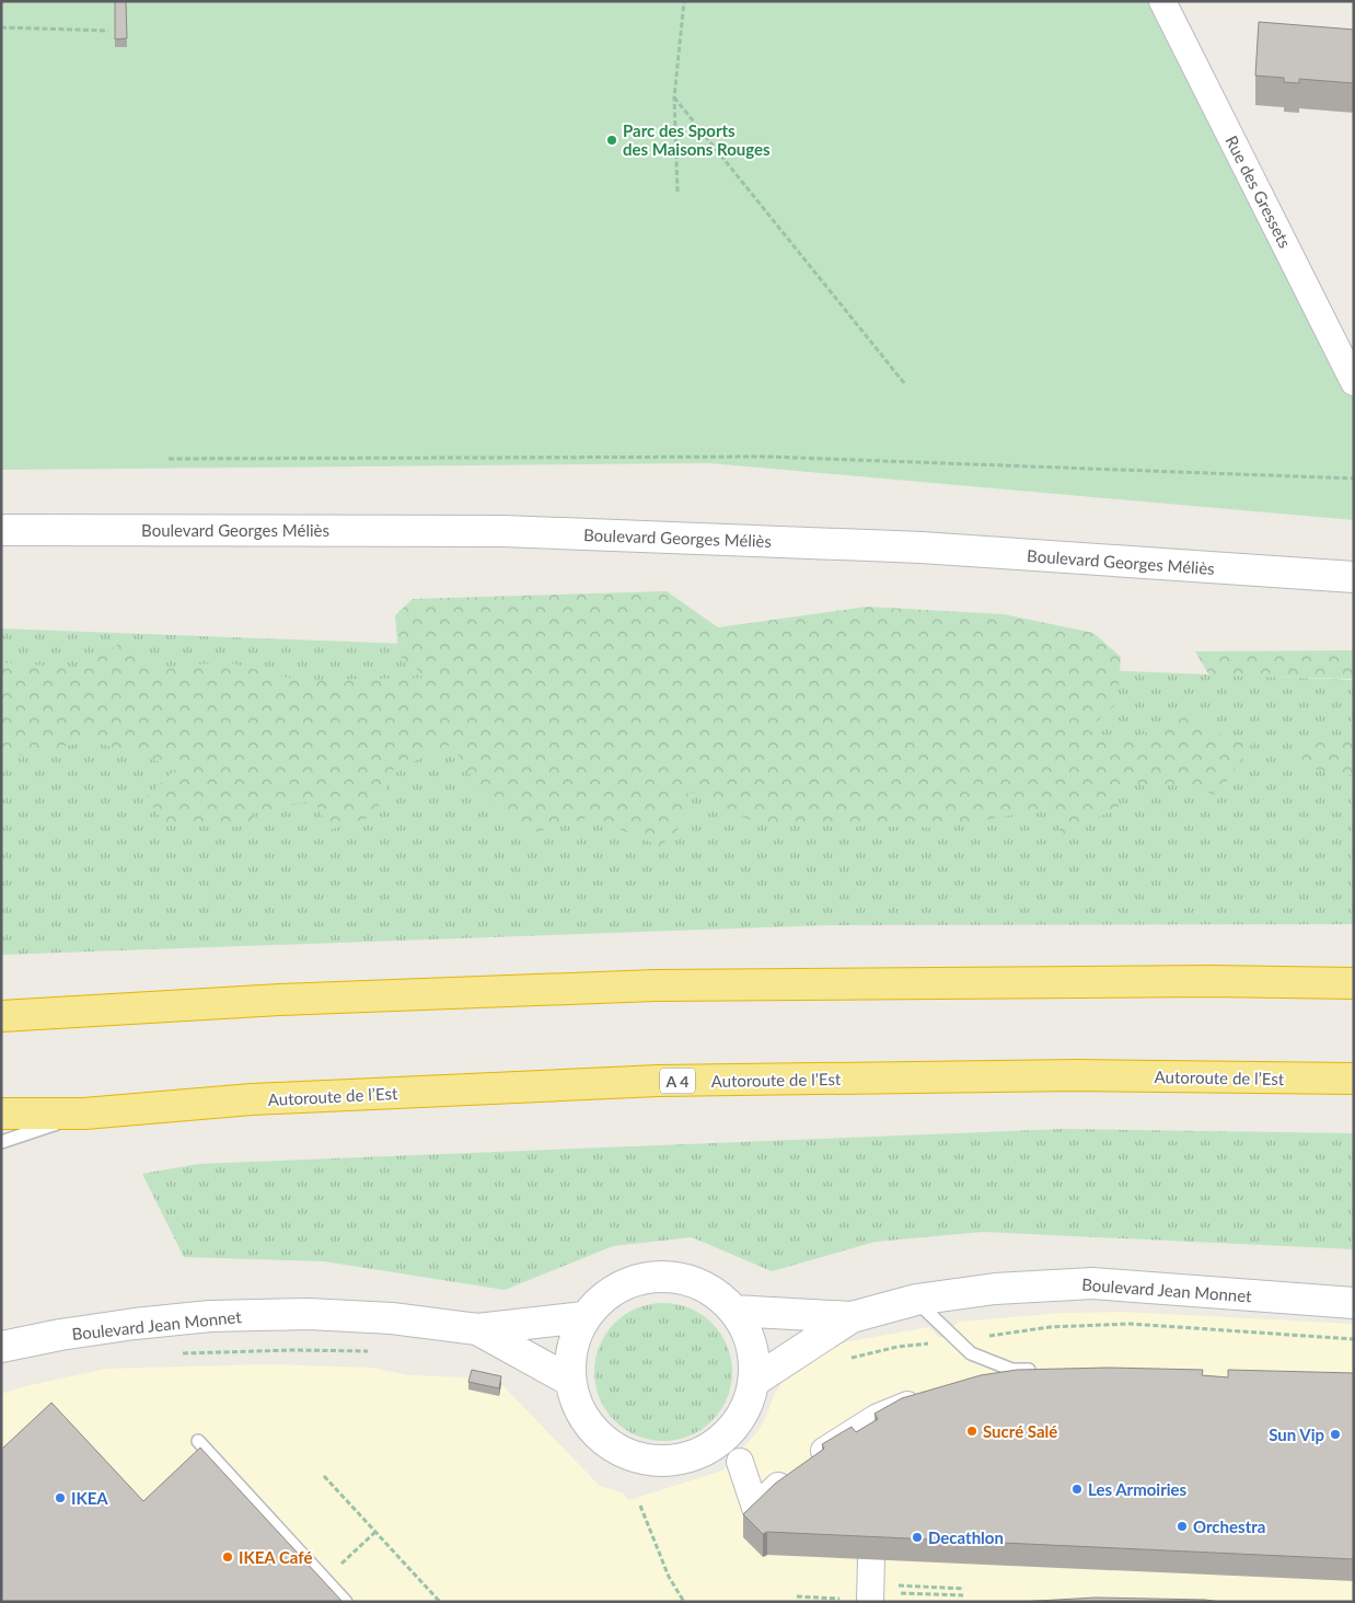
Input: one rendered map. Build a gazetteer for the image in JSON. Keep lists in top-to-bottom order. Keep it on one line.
{"streets":{"highway":["Autoroute de l’Est","A 4"],"street":["Rue des Gressets","Boulevard Georges Méliès","Boulevard Jean Monnet"]},"places":["Parc des Sports des Maisons Rouges","Sucré Salé","Sun Vip","Les Armoiries","IKEA","Orchestra","Decathlon","IKEA Café"]}
